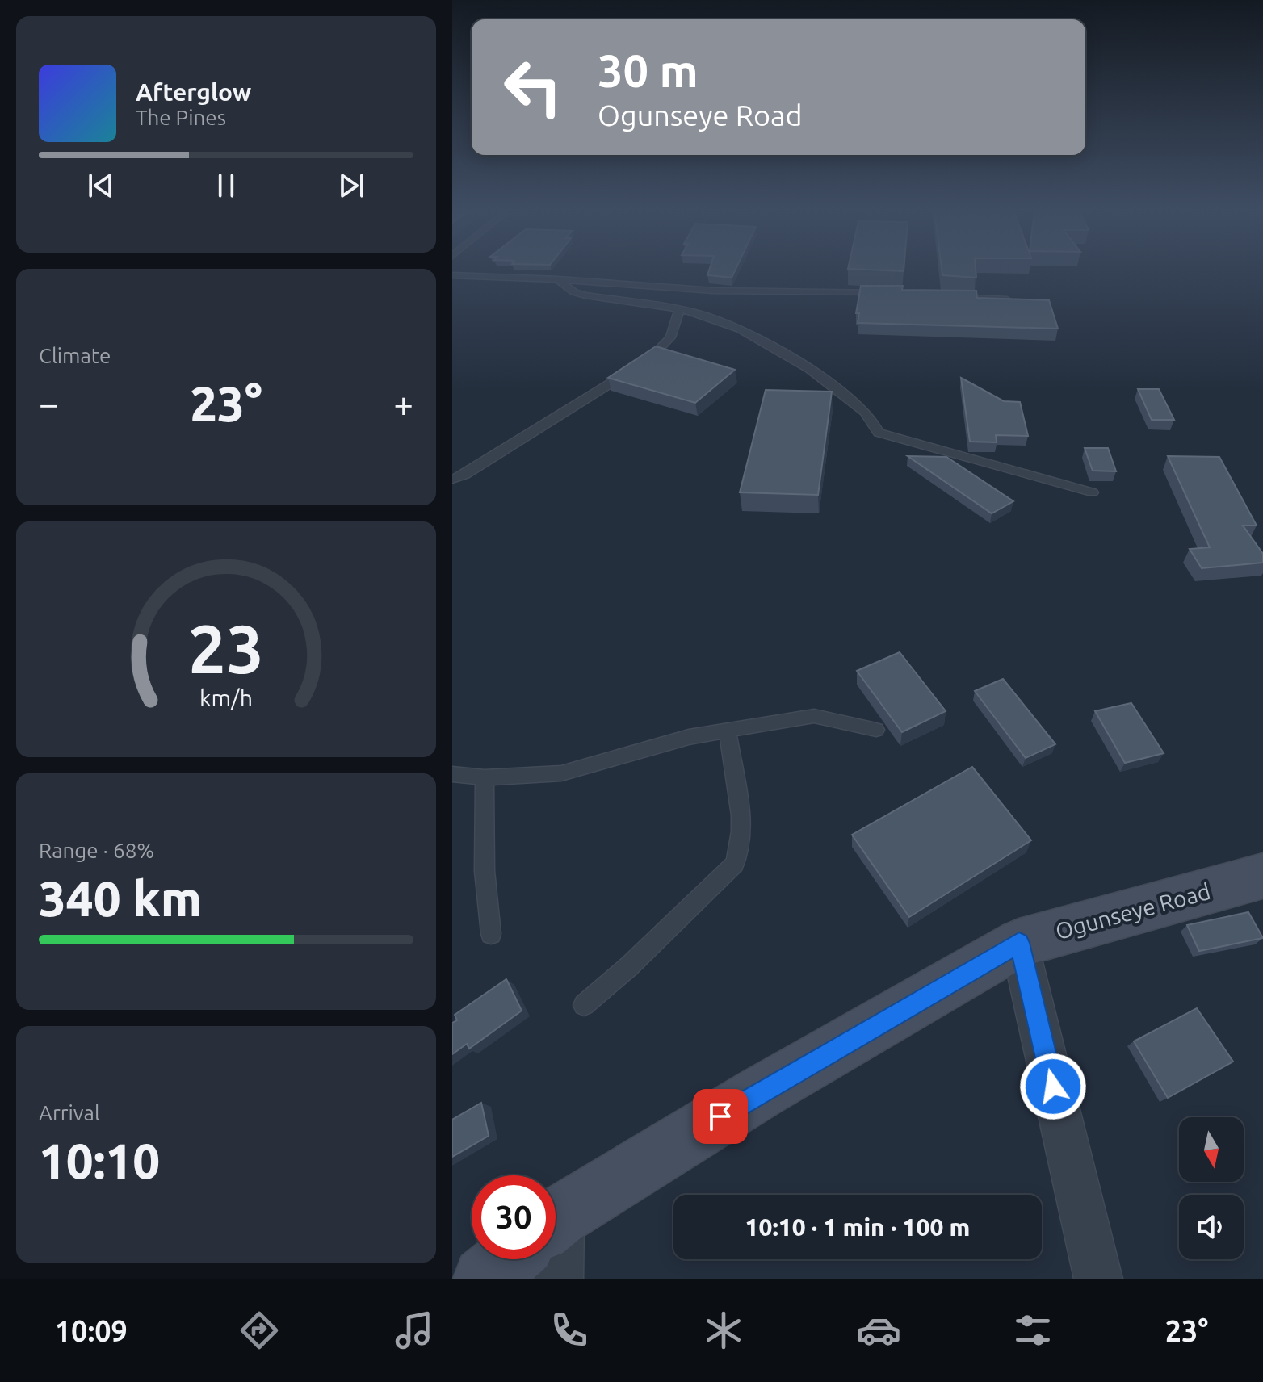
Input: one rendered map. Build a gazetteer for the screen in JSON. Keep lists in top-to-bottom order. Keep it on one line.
{"streets":{"street":["Ogunseye Road"]},"north":"bottom","page":{"turn":["30 m","Ogunseye Road"],"song":["Afterglow","The Pines"],"tile":["Climate",["Range · 68%","340 km"],["Arrival","10:10"]],"heat":["−","23°","+"],"limit":"30","trip":"10:10 · 1 min · 100 m","tabs":["10:09","23°"],"gauge":["23","km/h"]}}
